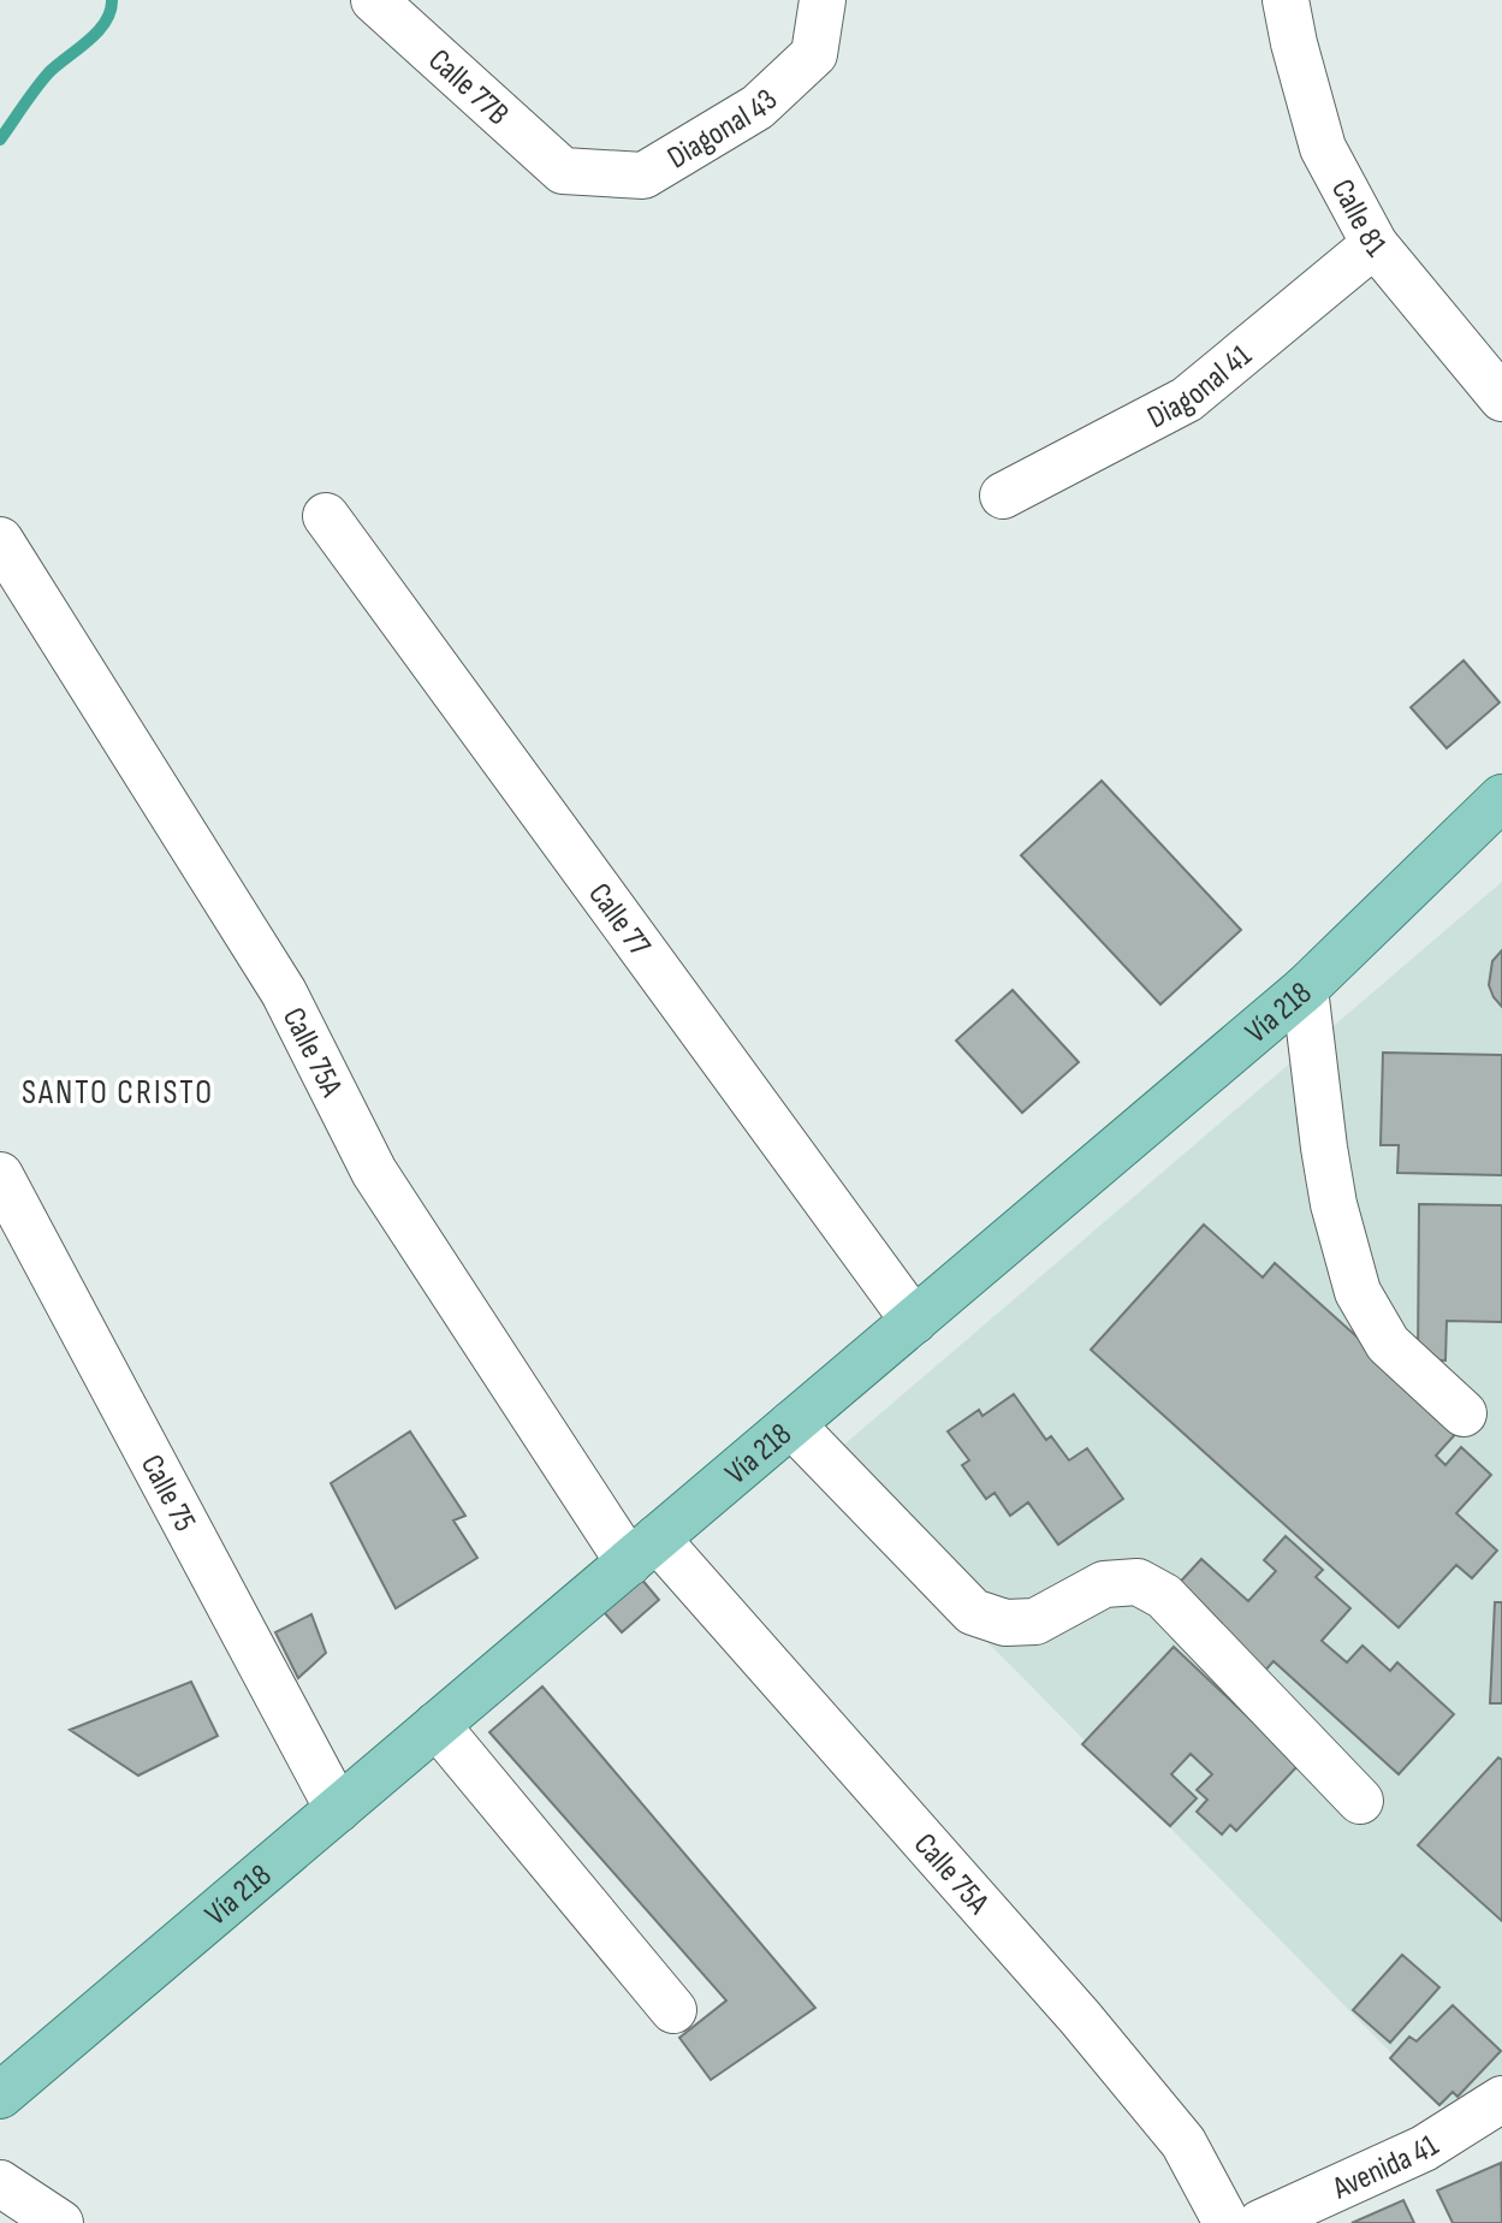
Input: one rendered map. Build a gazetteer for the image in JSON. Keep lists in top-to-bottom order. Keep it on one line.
{"streets":{"main road":["Vía 218"],"street":["Calle 77B","Diagonal 43","Calle 81","Diagonal 41","Calle 77","Calle 75A","Calle 75","Avenida 41"]},"crossings":[["Calle 77B","Diagonal 43"],["Calle 81","Diagonal 41"],["Calle 77","Vía 218"],["Vía 218","Calle 75A"],["Vía 218","Calle 75"]],"districts":["SANTO CRISTO"]}
